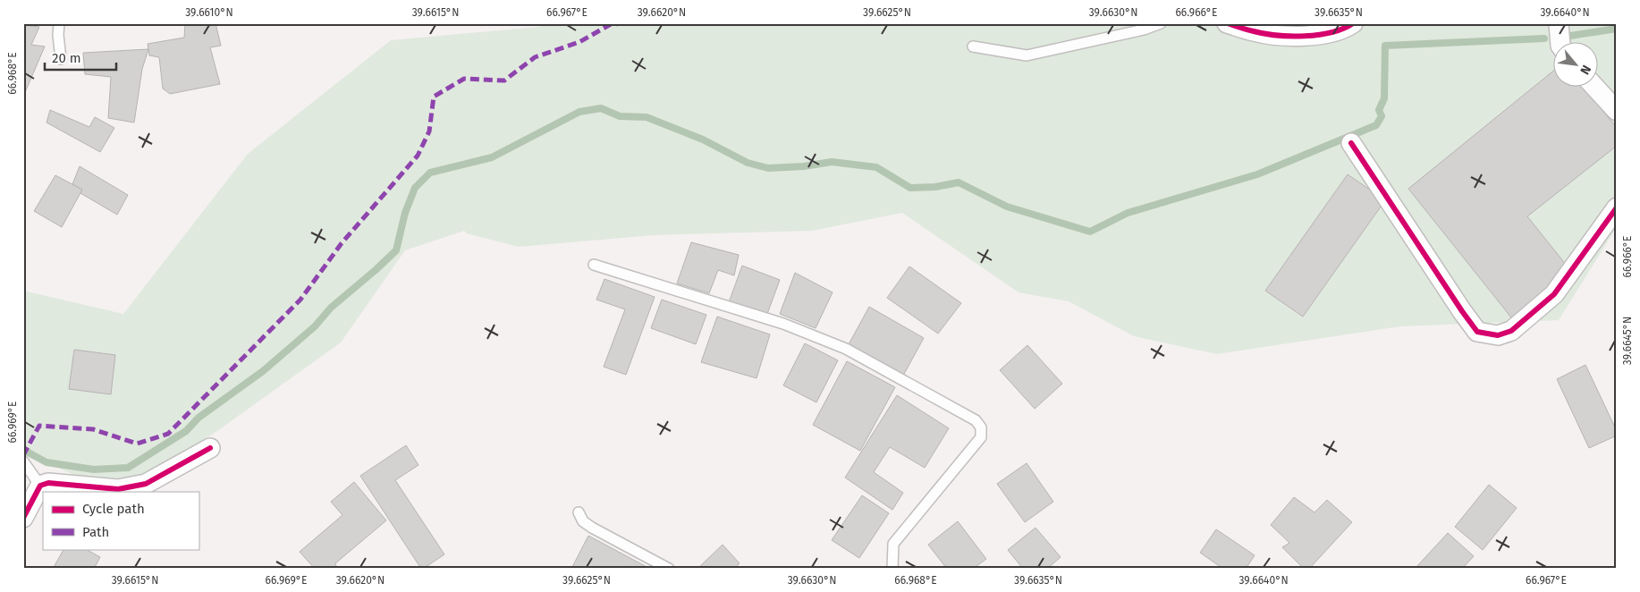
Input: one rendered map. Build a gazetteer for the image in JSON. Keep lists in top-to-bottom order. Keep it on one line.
{"legend":["Cycle path","Path"],"scale_bar":"20 m","north":"bottom right","coordinates":["39.6610°N","39.6615°N","66.967°E","39.6620°N","39.6625°N","39.6630°N","66.966°E","39.6635°N","39.6640°N","66.968°E","39.6645°N","66.969°E"]}
